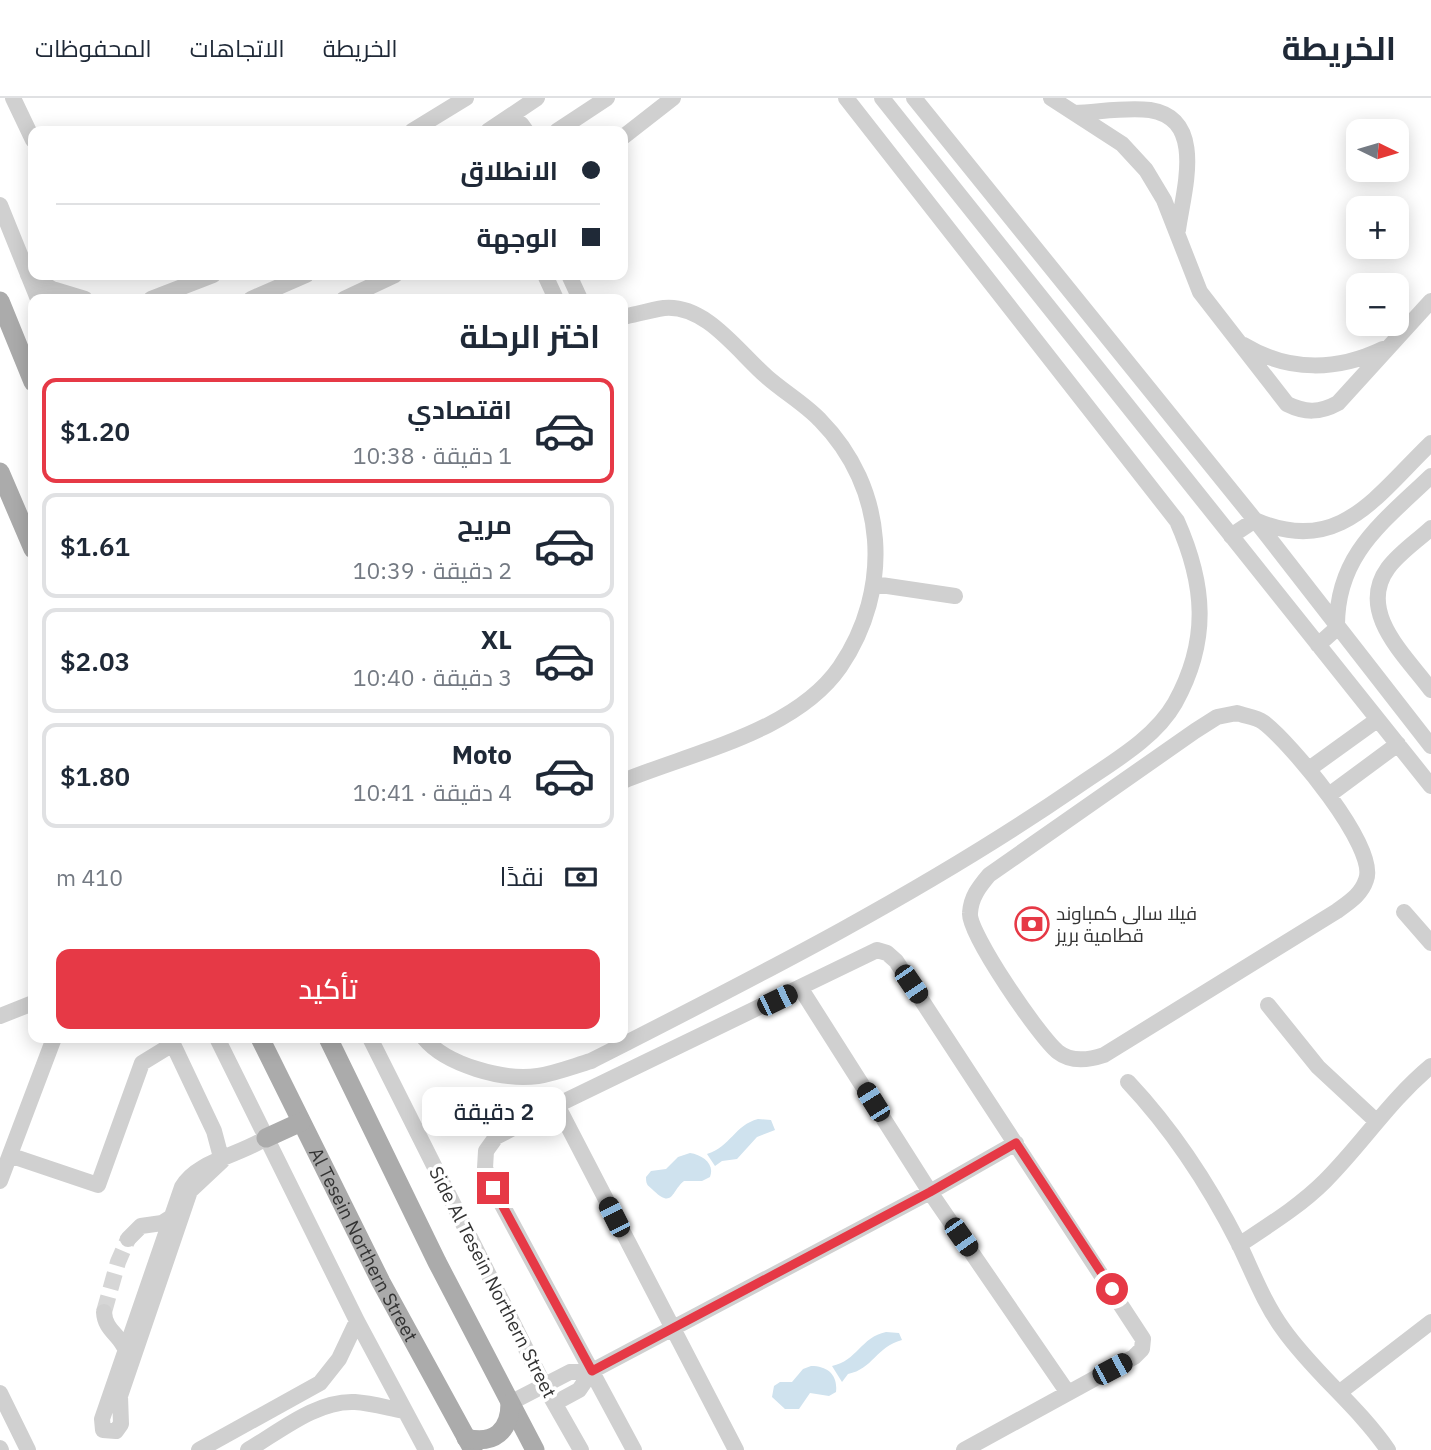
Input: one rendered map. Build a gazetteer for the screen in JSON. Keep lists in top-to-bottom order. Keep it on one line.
{"streets":{"main road":["Al Tesein Northern Street"],"street":["Side Al Tesein Northern Street"]},"places":{"bank":["فيلا سالى كمباوند قطامية بريز"]},"north":"right","page":{"header":"الخريطة","nav":["الخريطة","الاتجاهات","المحفوظات"],"map_buttons":["+","−"],"banner":["الانطلاق","الوجهة"],"heading":"اختر الرحلة","list":[{"name":"اقتصادي","note":"1 دقيقة · 10:38","value":"$1.20"},{"name":"مريح","note":"2 دقيقة · 10:39","value":"$1.61"},{"name":"XL","note":"3 دقيقة · 10:40","value":"$2.03"},{"name":"Moto","note":"4 دقيقة · 10:41","value":"$1.80"}],"pay":["نقدًا","410 m"],"buttons":"تأكيد","bubble":"2 دقيقة"}}
